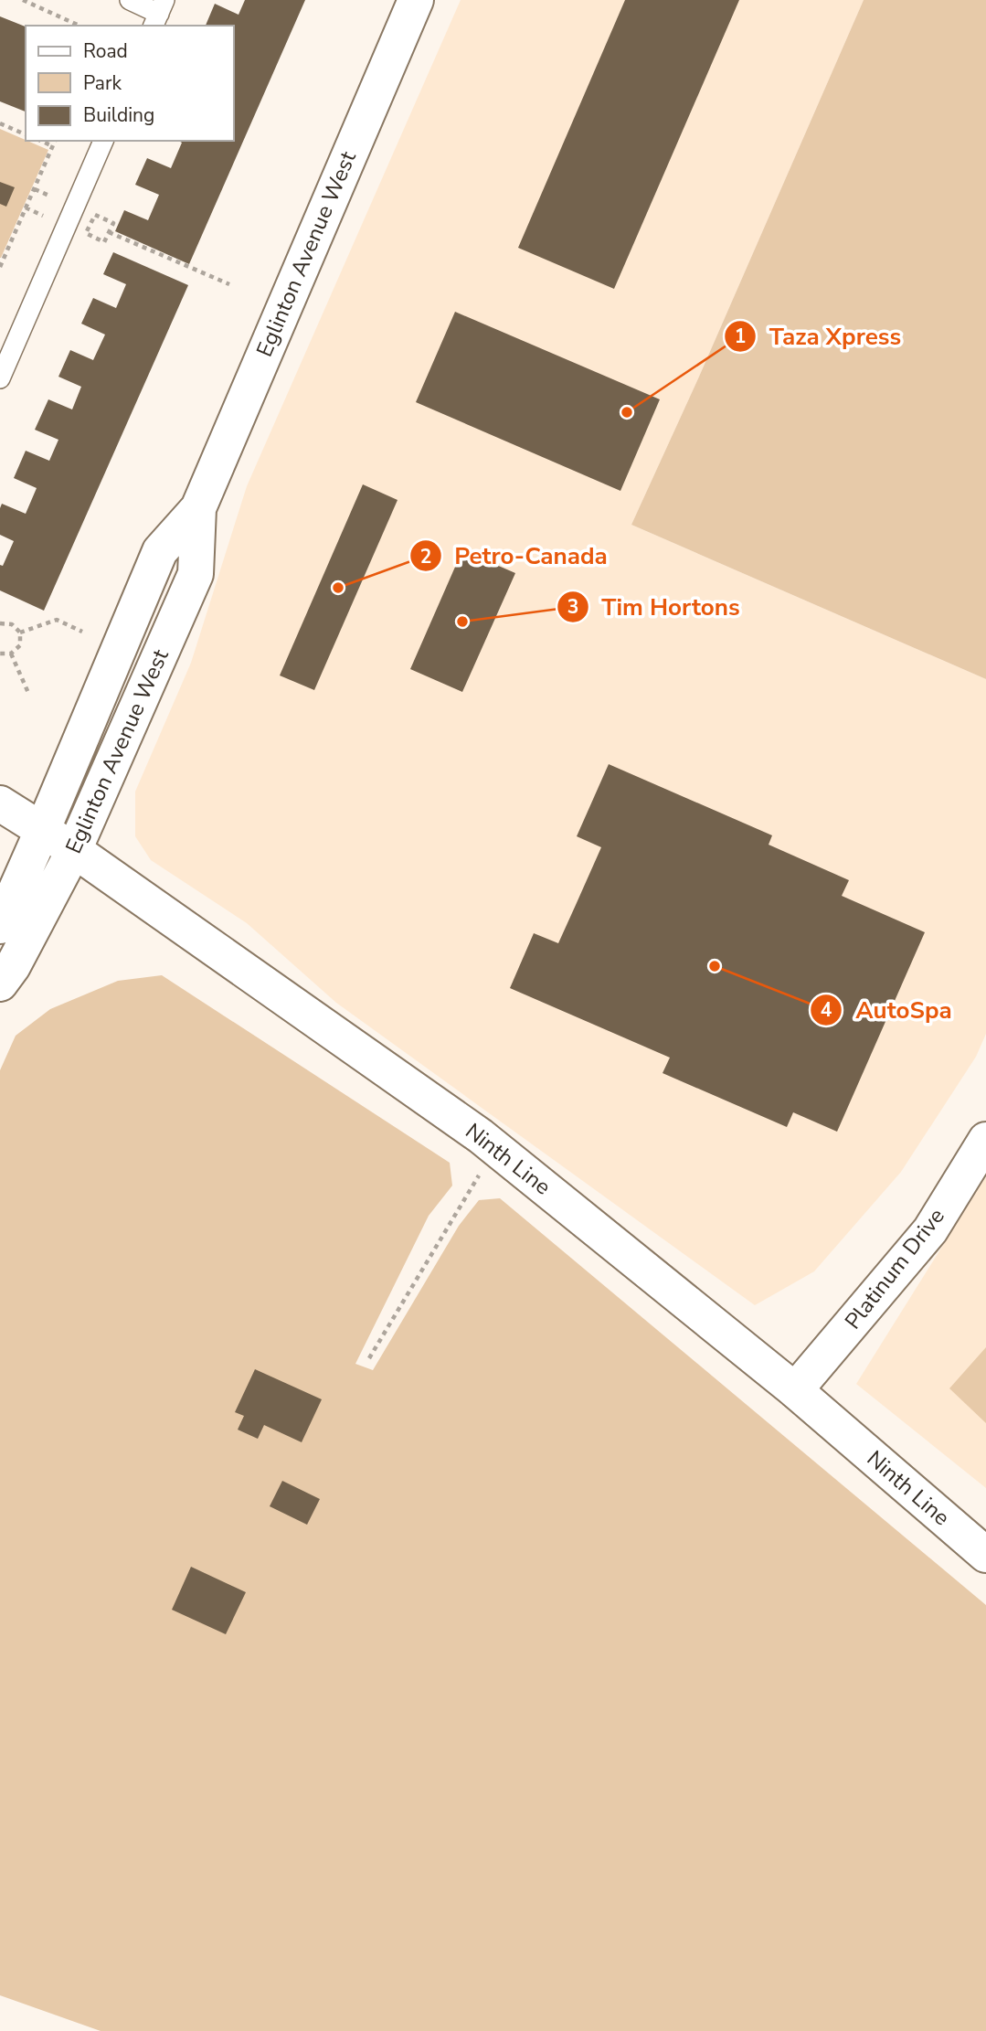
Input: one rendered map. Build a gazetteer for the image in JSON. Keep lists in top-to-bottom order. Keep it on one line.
{"streets":{"main road":["Eglinton Avenue West","Ninth Line","Platinum Drive"]},"crossings":[["Eglinton Avenue West","Ninth Line"],["Ninth Line","Platinum Drive"]],"places":["Taza Xpress","Petro-Canada","Tim Hortons","AutoSpa"],"legend":["Road","Park","Building"]}
